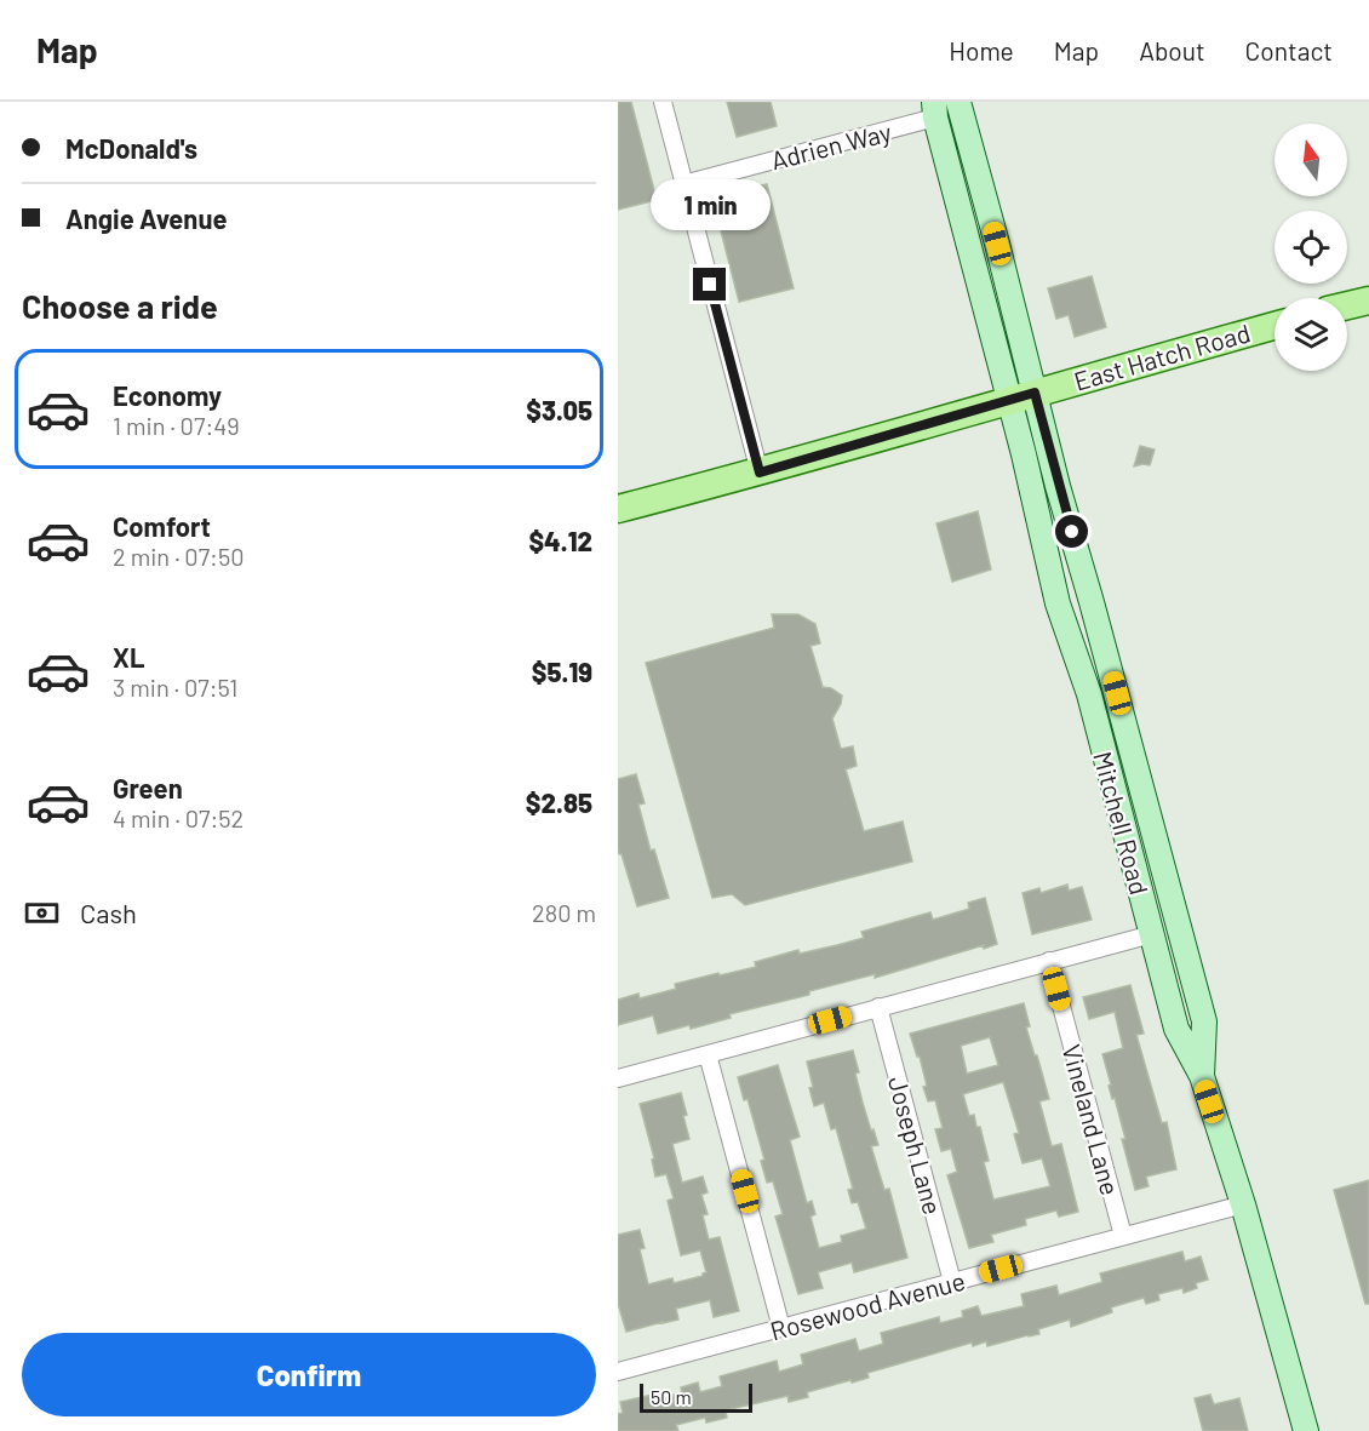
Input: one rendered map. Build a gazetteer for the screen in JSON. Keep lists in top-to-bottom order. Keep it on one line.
{"streets":{"main road":["East Hatch Road","Mitchell Road"],"street":["Adrien Way","Vineland Lane","Joseph Lane","Rosewood Avenue"]},"crossings":[["Adrien Way","Mitchell Road"],["East Hatch Road","Mitchell Road"],["Mitchell Road","Rosewood Avenue"],["Vineland Lane","Rosewood Avenue"],["Joseph Lane","Rosewood Avenue"]],"scale_bar":"50 m","north":"top","page":{"header":"Map","nav":["Home","Map","About","Contact"],"banner":["McDonald's","Angie Avenue"],"bubble":"1 min","heading":"Choose a ride","list":[{"name":"Economy","note":"1 min · 07:49","value":"$3.05"},{"name":"Comfort","note":"2 min · 07:50","value":"$4.12"},{"name":"XL","note":"3 min · 07:51","value":"$5.19"},{"name":"Green","note":"4 min · 07:52","value":"$2.85"}],"pay":["Cash","280 m"],"buttons":"Confirm","scale":"50 m"}}
